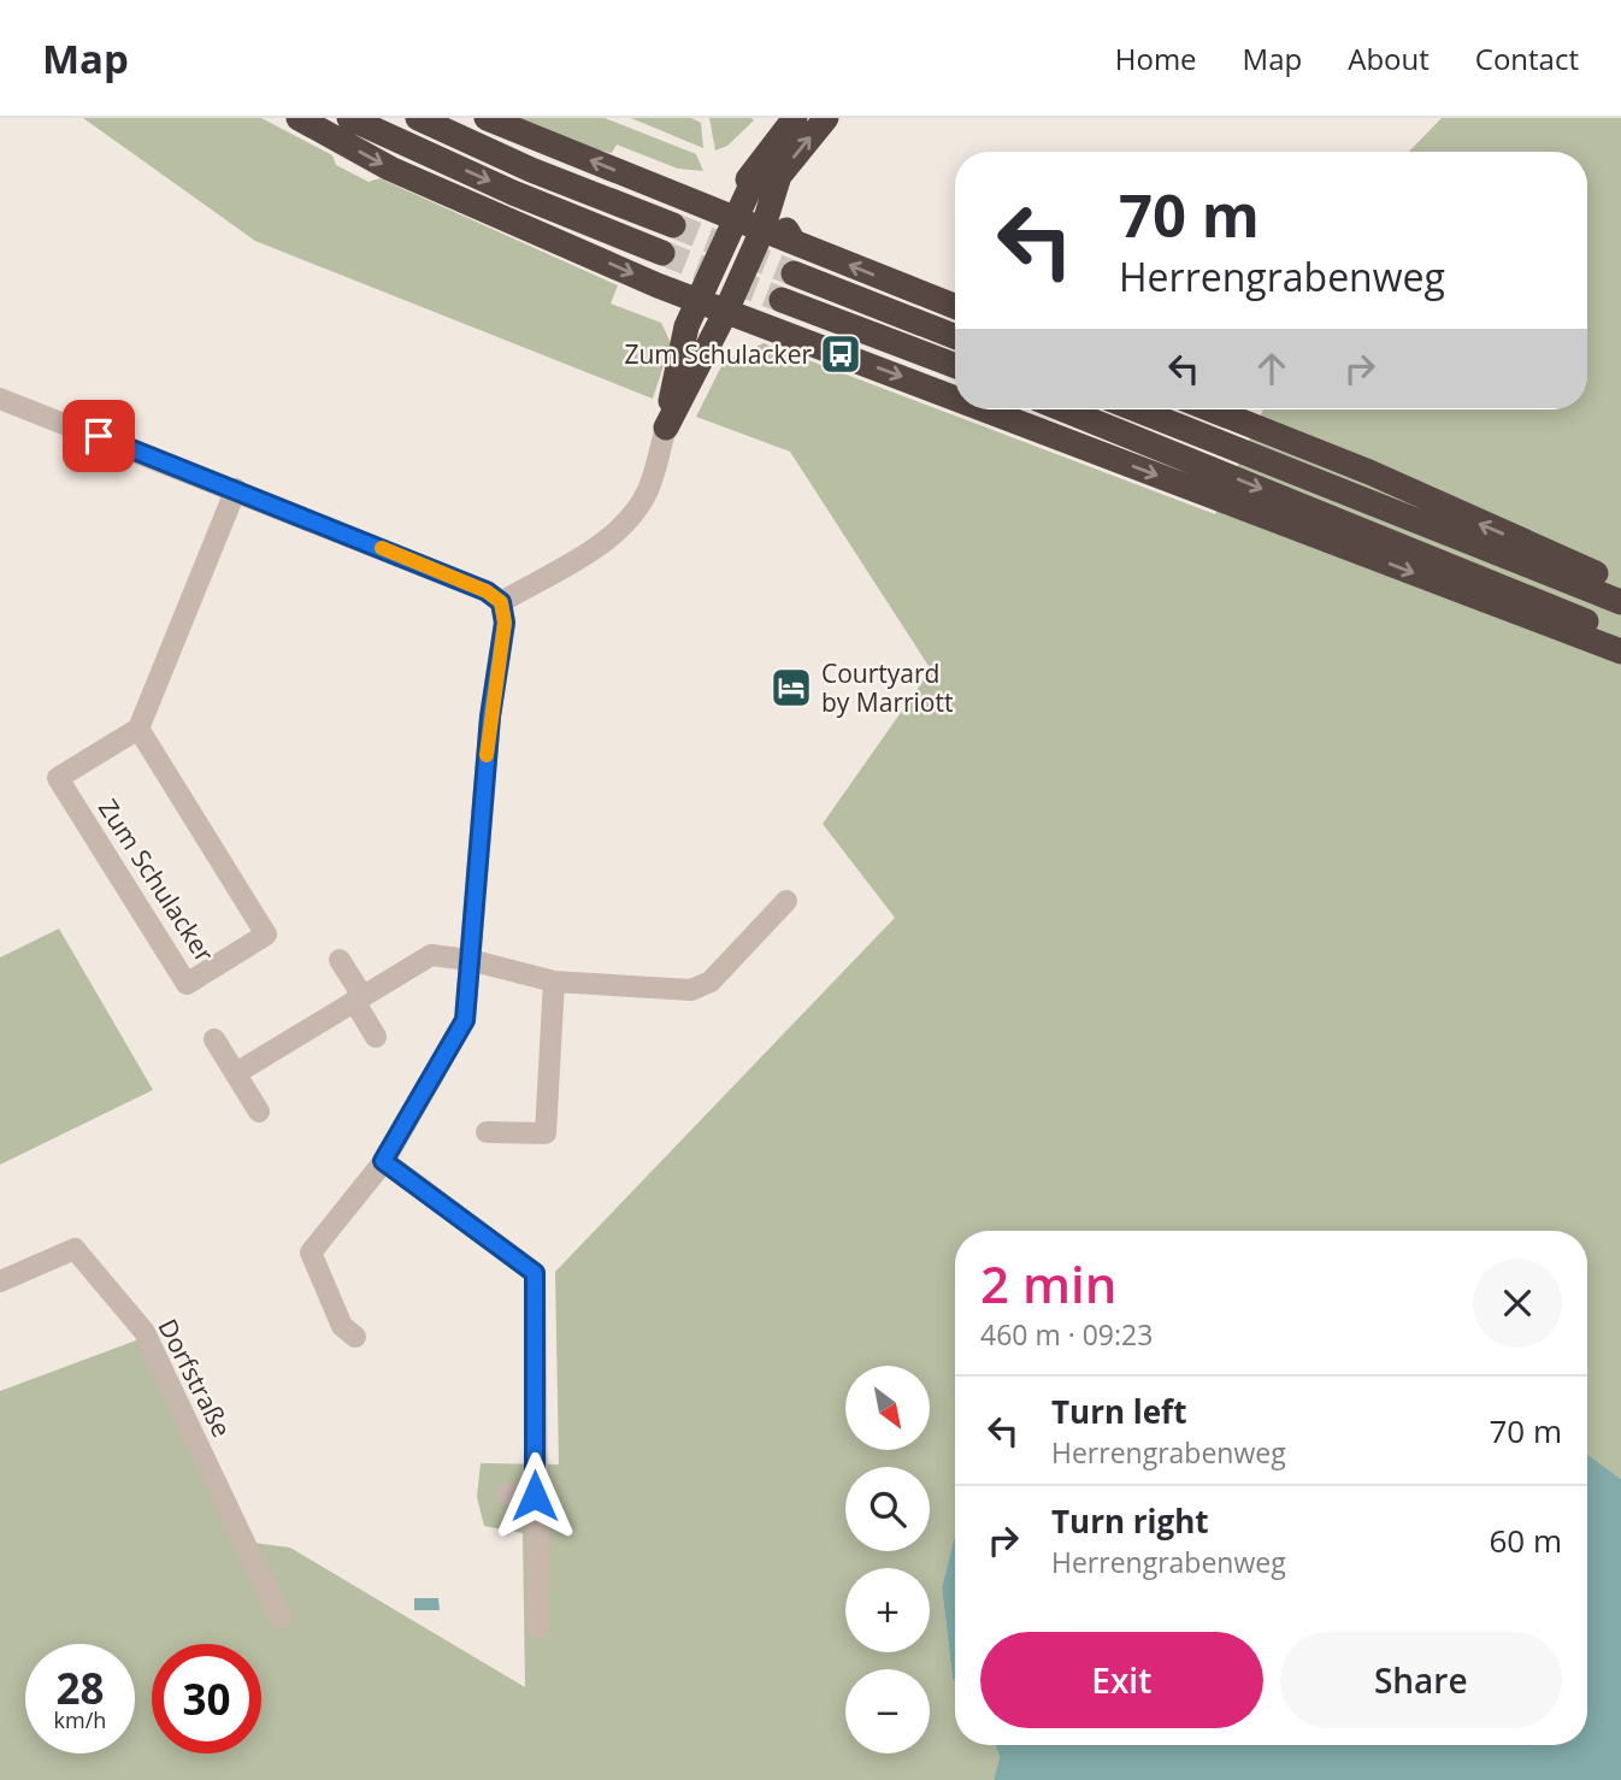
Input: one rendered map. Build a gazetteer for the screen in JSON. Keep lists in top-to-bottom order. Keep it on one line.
{"streets":{"street":["Zum Schulacker","Dorfstraße"]},"places":{"bus stop":["Zum Schulacker"],"hotel":["Courtyard by Marriott"]},"north":"bottom right","page":{"header":"Map","nav":["Home","Map","About","Contact"],"turn":["70 m","Herrengrabenweg"],"heading":["2 min","460 m · 09:23"],"map_buttons":["+","−"],"list":[{"name":"Turn left","note":"Herrengrabenweg","value":"70 m"},{"name":"Turn right","note":"Herrengrabenweg","value":"60 m"}],"buttons":["Exit","Share"],"speed":"28 km/h","limit":"30"}}
